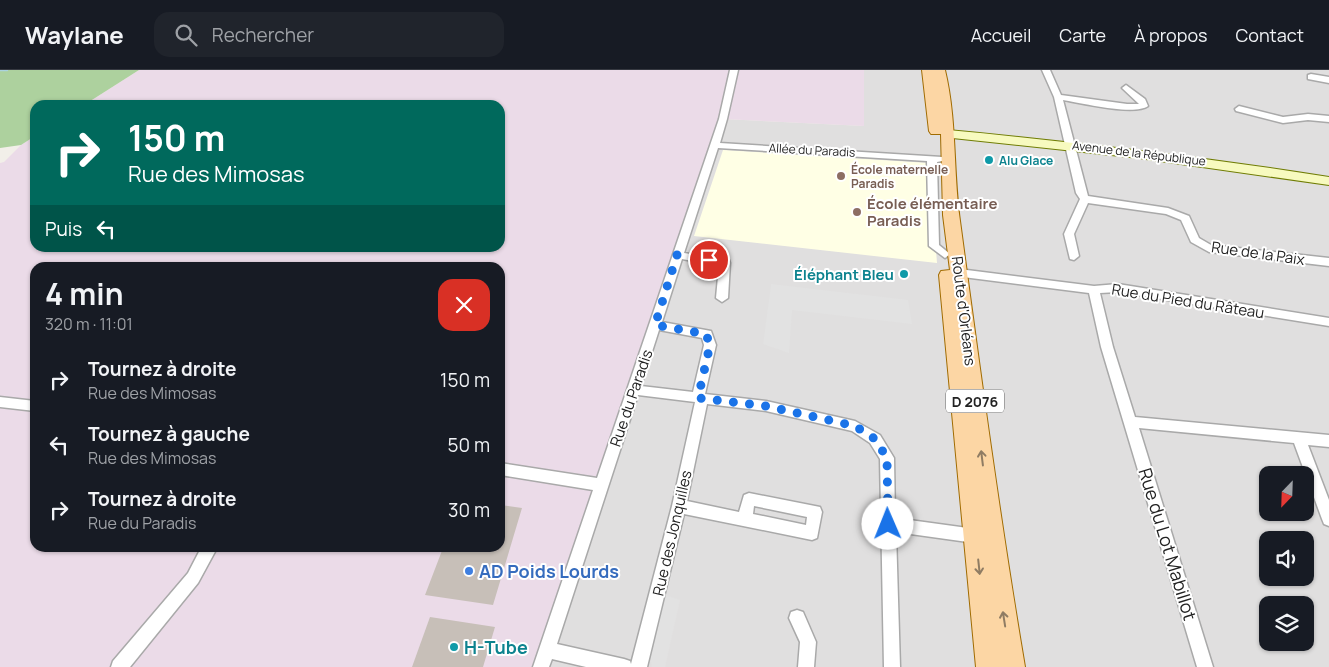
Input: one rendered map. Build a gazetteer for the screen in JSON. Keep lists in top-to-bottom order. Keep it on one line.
{"streets":{"main road":["Route d'Orléans","D 2076"],"street":["Allée du Paradis","Avenue de la République","Rue de la Paix","Rue du Pied du Râteau","Rue du Paradis","Rue des Jonquilles","Rue du Lot Mabillot"]},"crossings":[["Allée du Paradis","Route d'Orléans"],["Allée du Paradis","Rue du Paradis"],["Avenue de la République","Route d'Orléans"],["Rue du Pied du Râteau","Rue du Lot Mabillot"],["Rue du Paradis","Rue des Jonquilles"]],"places":["Alu Glace","École maternelle Paradis","École élémentaire Paradis","Éléphant Bleu","AD Poids Lourds","H-Tube"],"north":"bottom left","page":{"header":"Waylane","search":"Rechercher","nav":["Accueil","Carte","À propos","Contact"],"turn":["150 m","Rue des Mimosas"],"then":"Puis","heading":["4 min","320 m · 11:01"],"list":[{"name":"Tournez à droite","note":"Rue des Mimosas","value":"150 m"},{"name":"Tournez à gauche","note":"Rue des Mimosas","value":"50 m"},{"name":"Tournez à droite","note":"Rue du Paradis","value":"30 m"}]}}
